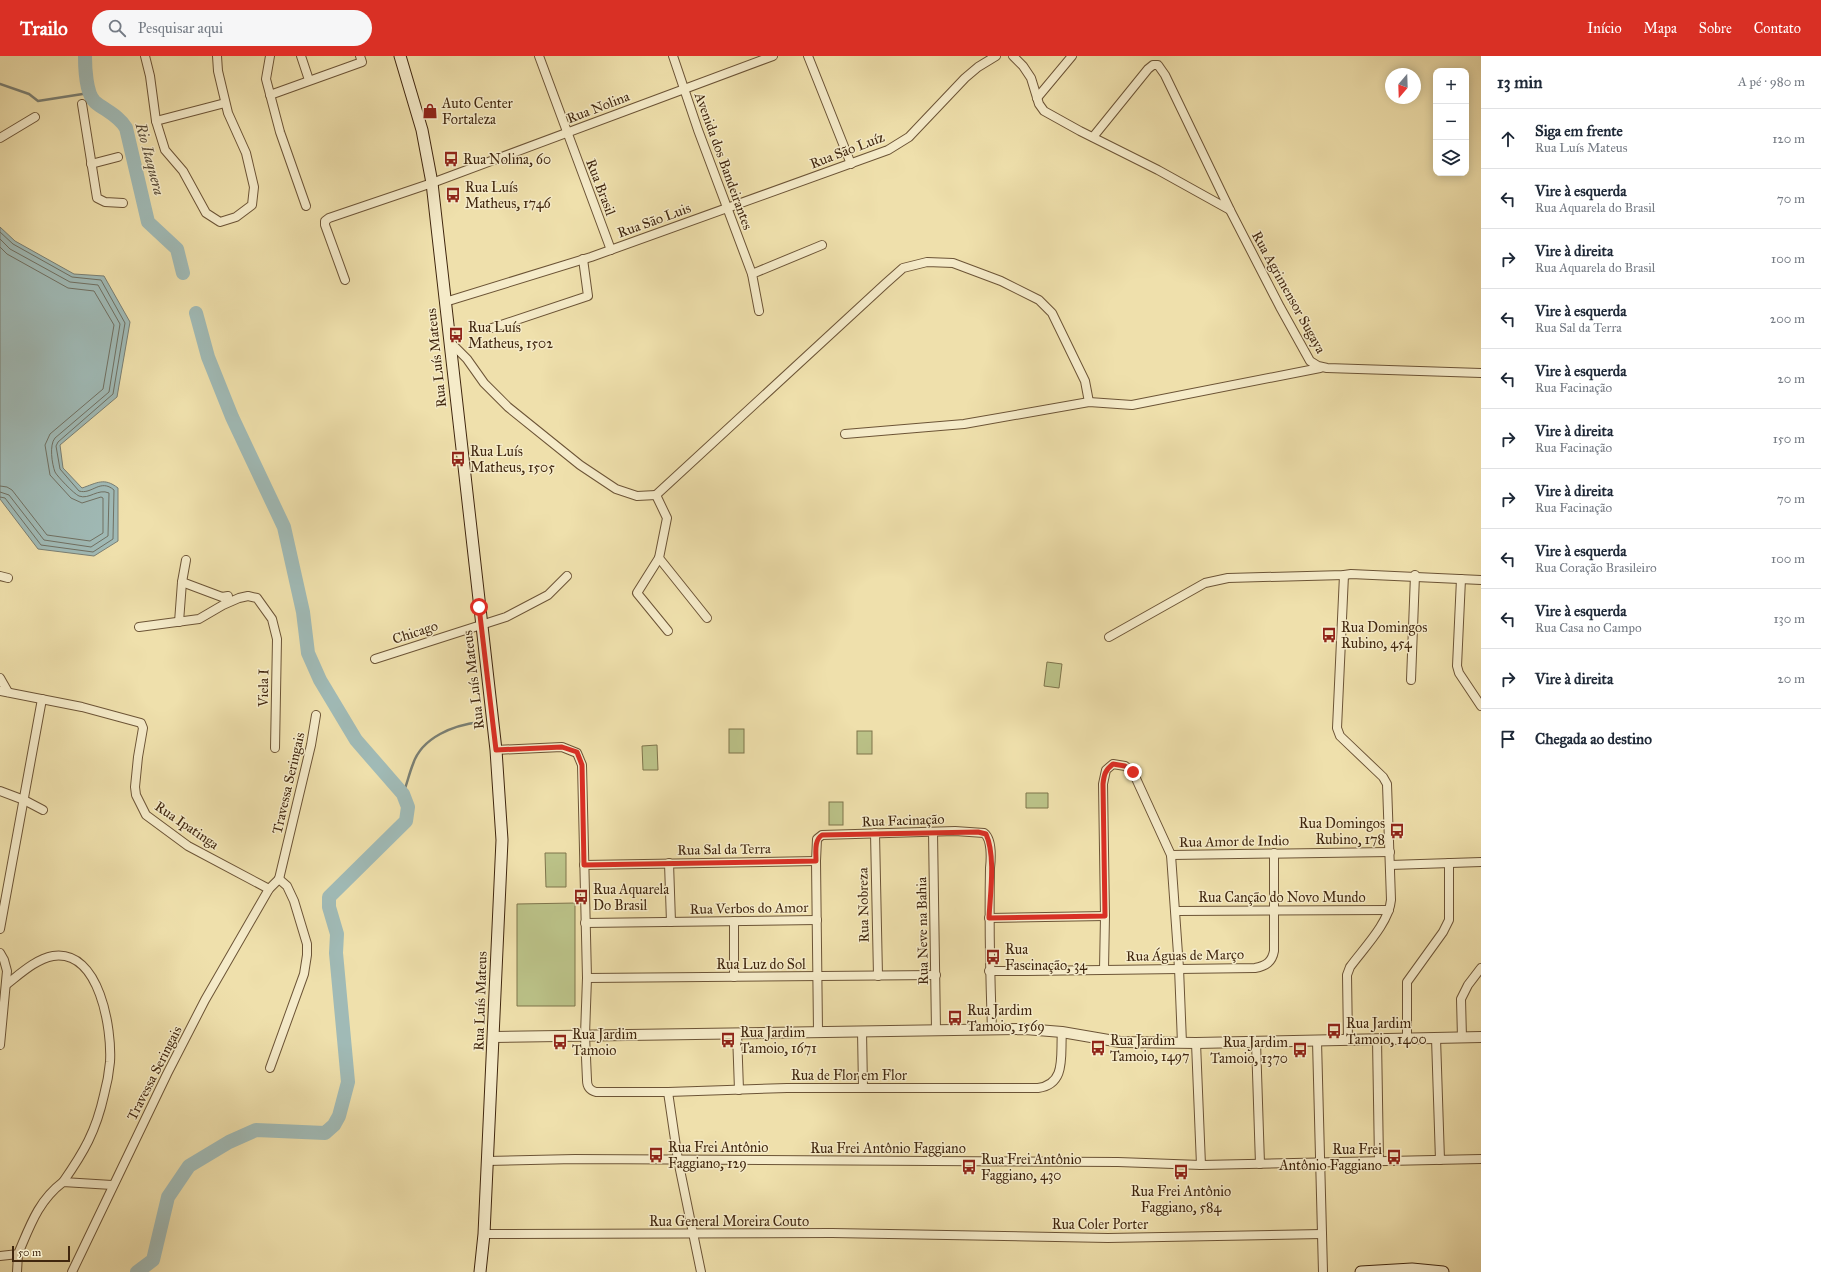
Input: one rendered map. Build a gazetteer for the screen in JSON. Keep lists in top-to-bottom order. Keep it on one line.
{"streets":{"main road":["Rua Luís Mateus"],"street":["Rua Nolina","Rua São Luíz","Avenida dos Bandeirantes","Rua Brasil","Rua São Luis","Rua Agrimensor Sugaya","Chicago","Viela I","Travessa Seringais","Rua Facinação","Rua Ipatinga","Rua Amor de Indio","Rua Sal da Terra","Rua Canção do Novo Mundo","Rua Nobreza","Rua Verbos do Amor","Rua Neve na Bahia","Rua Águas de Março","Rua Luz do Sol","Rua de Flor em Flor","Rua Frei Antônio Faggiano","Rua General Moreira Couto","Rua Coler Porter"]},"crossings":[["Rua Nolina","Avenida dos Bandeirantes"],["Rua Nolina","Rua Brasil"],["Rua Nolina","Rua Luís Mateus"],["Rua São Luíz","Avenida dos Bandeirantes"],["Rua São Luíz","Rua São Luis"],["Avenida dos Bandeirantes","Rua São Luis"],["Rua Brasil","Rua São Luis"],["Rua São Luis","Rua Luís Mateus"],["Rua Luís Mateus","Chicago"],["Rua Luís Mateus","Rua Frei Antônio Faggiano"],["Rua Luís Mateus","Rua General Moreira Couto"],["Travessa Seringais","Rua Ipatinga"],["Rua Facinação","Rua Sal da Terra"],["Rua Facinação","Rua Nobreza"],["Rua Facinação","Rua Verbos do Amor"],["Rua Facinação","Rua Neve na Bahia"],["Rua Facinação","Rua Águas de Março"],["Rua Facinação","Rua Luz do Sol"],["Rua Amor de Indio","Rua Canção do Novo Mundo"],["Rua Amor de Indio","Rua Águas de Março"],["Rua Canção do Novo Mundo","Rua Águas de Março"],["Rua Nobreza","Rua Luz do Sol"],["Rua Neve na Bahia","Rua Luz do Sol"],["Rua General Moreira Couto","Rua Coler Porter"]],"water":["Rio Itaquera"],"places":{"shop":["Auto Center Fortaleza"],"bus stop":["Rua Nolina, 60","Rua Luís Matheus, 1746","Rua Luís Matheus, 1502","Rua Luís Matheus, 1505","Rua Domingos Rubino, 454","Rua Domingos Rubino, 178","Rua Aquarela Do Brasil","Rua Fascinação, 34","Rua Jardim Tamoio, 1569","Rua Jardim Tamoio, 1400","Rua Jardim Tamoio, 1671","Rua Jardim Tamoio","Rua Jardim Tamoio, 1497","Rua Jardim Tamoio, 1370","Rua Frei Antônio Faggiano, 129","Rua Frei Antônio Faggiano","Rua Frei Antônio Faggiano, 430","Rua Frei Antônio Faggiano, 584"]},"scale_bar":"50 m","north":"bottom","page":{"header":"Trailo","search":"Pesquisar aqui","nav":["Início","Mapa","Sobre","Contato"],"heading":["13 min","A pé · 980 m"],"map_buttons":["+","−"],"list":[["Siga em frente","Rua Luís Mateus","120 m"],["Vire à esquerda","Rua Aquarela do Brasil","70 m"],["Vire à direita","Rua Aquarela do Brasil","100 m"],["Vire à esquerda","Rua Sal da Terra","200 m"],["Vire à esquerda","Rua Facinação","20 m"],["Vire à direita","Rua Facinação","150 m"],["Vire à direita","Rua Facinação","70 m"],["Vire à esquerda","Rua Coração Brasileiro","100 m"],["Vire à esquerda","Rua Casa no Campo","130 m"],["Vire à direita","20 m"],"Chegada ao destino"],"scale":"50 m"}}
